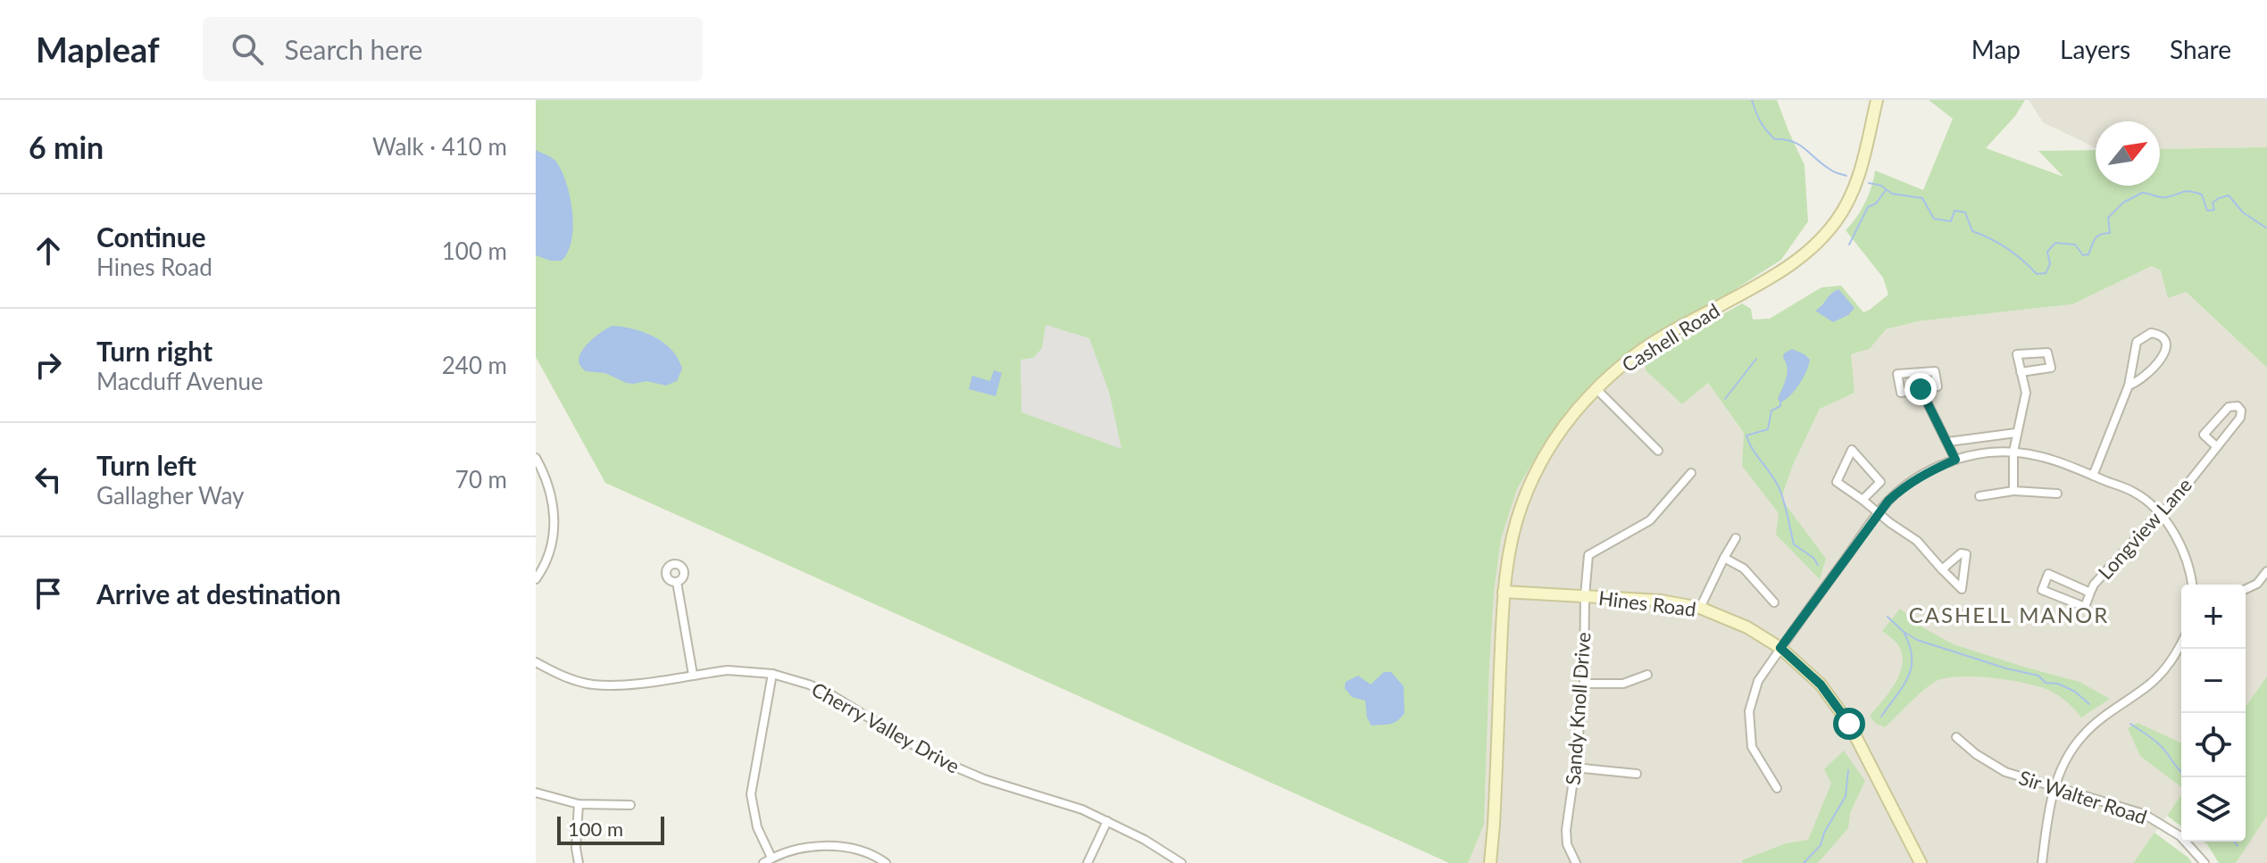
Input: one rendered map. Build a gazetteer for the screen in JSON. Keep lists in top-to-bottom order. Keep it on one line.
{"streets":{"street":["Cashell Road","Longview Lane","Hines Road","Sandy Knoll Drive","Cherry Valley Drive","Sir Walter Road"]},"crossings":[["Cashell Road","Hines Road"],["Hines Road","Sandy Knoll Drive"]],"districts":["CASHELL MANOR"],"scale_bar":"100 m","north":"top right","page":{"header":"Mapleaf","search":"Search here","nav":["Map","Layers","Share"],"heading":["6 min","Walk · 410 m"],"list":[["Continue","Hines Road","100 m"],["Turn right","Macduff Avenue","240 m"],["Turn left","Gallagher Way","70 m"],"Arrive at destination"],"map_buttons":["+","−"],"scale":"100 m"}}
